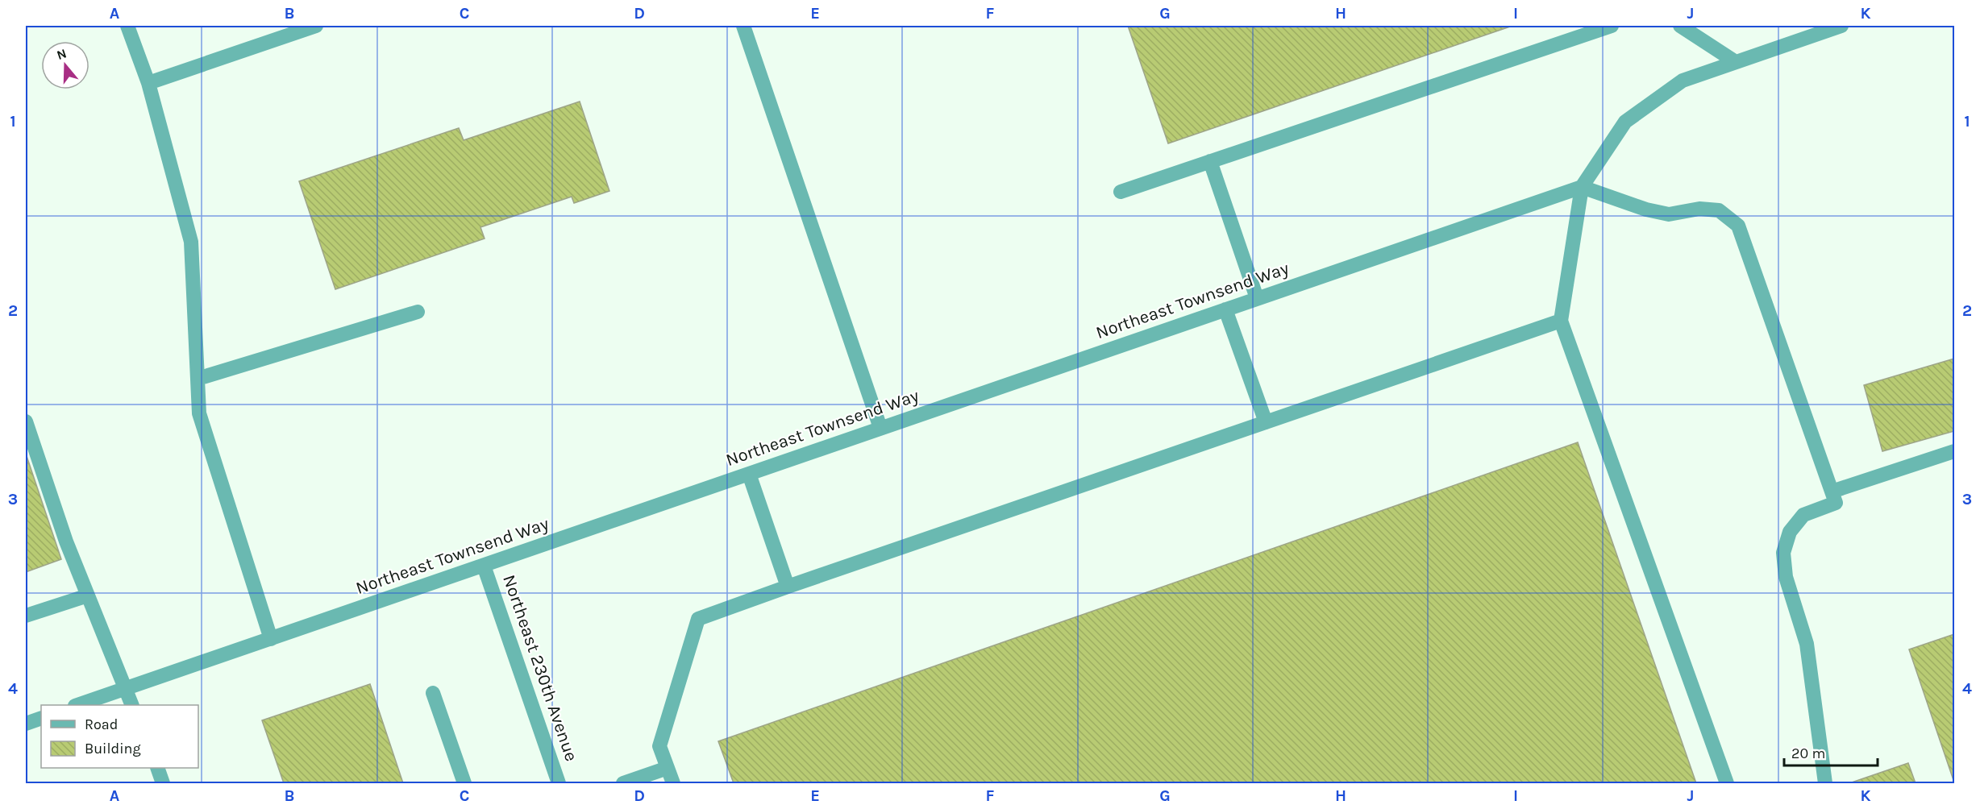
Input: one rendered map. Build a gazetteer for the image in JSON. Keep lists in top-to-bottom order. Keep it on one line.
{"streets":{"street":["Northeast Townsend Way","Northeast 230th Avenue"]},"crossings":[["Northeast Townsend Way","Northeast 230th Avenue"]],"legend":["Road","Building"],"scale_bar":"20 m","north":"top","grid":{"columns":["A","B","C","D","E","F","G","H","I","J","K"],"rows":["1","2","3","4"]}}
